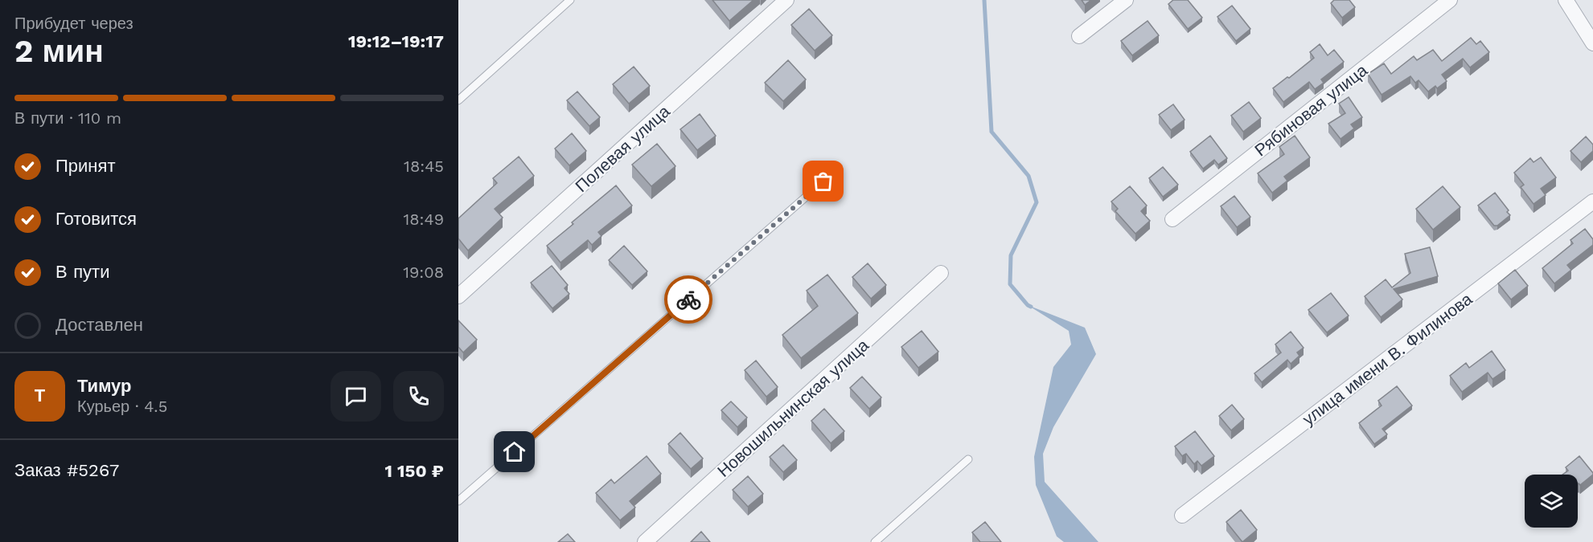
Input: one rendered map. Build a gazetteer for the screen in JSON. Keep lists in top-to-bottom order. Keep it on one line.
{"streets":{"street":["Рябиновая улица","Полевая улица","улица имени В. Филинова","Новошильнинская улица"]},"page":{"heading":["2 мин","Прибудет через","19:12–19:17"],"panel":["Тимур","Курьер · 4.5","Заказ #5267","1 150 ₽"],"bar":"В пути · 110 m","list":[["Принят","18:45"],["Готовится","18:49"],["В пути","19:08"],"Доставлен"],"round":"Т"}}
